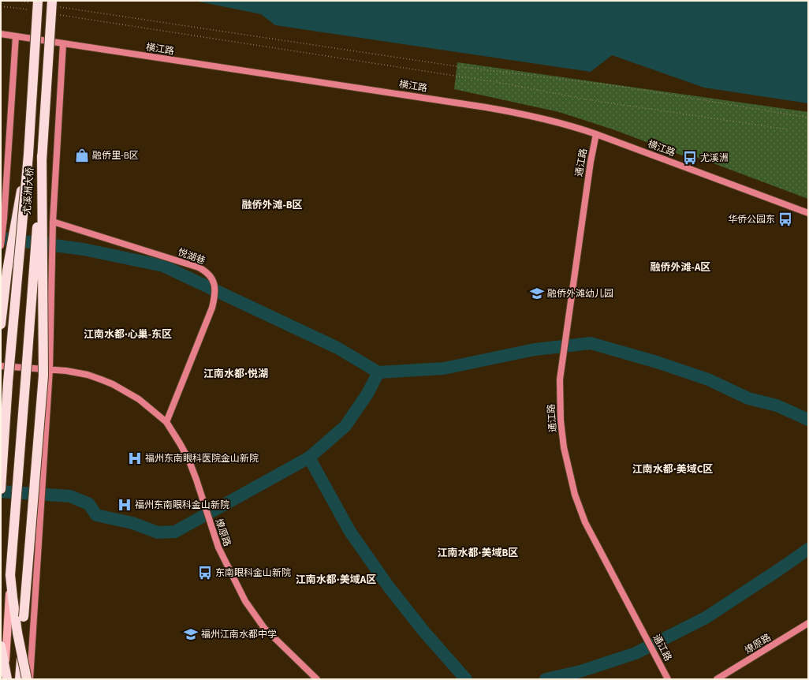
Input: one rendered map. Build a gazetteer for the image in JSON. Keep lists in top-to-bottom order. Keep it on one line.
{"streets":{"highway":["尤溪洲大桥"],"street":["横江路","通江路","悦湖巷","燎原路"]},"crossings":[["横江路","通江路"],["悦湖巷","燎原路"]],"districts":["融侨外滩-B区","融侨外滩-A区","江南水都·心巢-东区","江南水都·悦湖","江南水都·美域C区","江南水都·美域B区","江南水都·美域A区"],"places":{"shop":["融侨里-B区"],"bus stop":["尤溪洲","华侨公园东","东南眼科金山新院"],"school or university":["融侨外滩幼儿园","福州江南水都中学"],"hospital":["福州东南眼科医院金山新院","福州东南眼科金山新院"]}}
